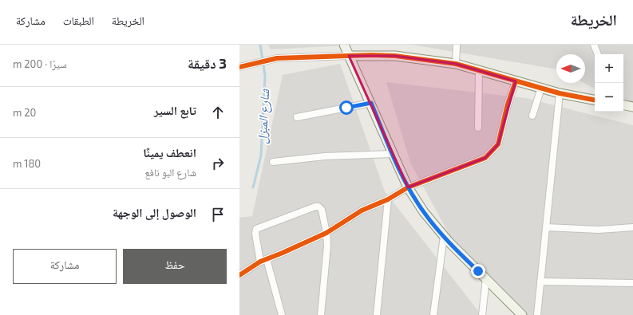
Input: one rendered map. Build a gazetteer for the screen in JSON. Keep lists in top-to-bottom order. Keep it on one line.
{"water":["شارع المبزل"],"north":"left","page":{"header":"الخريطة","nav":["الخريطة","الطبقات","مشاركة"],"heading":["3 دقيقة","سيرًا · 200 m"],"map_buttons":["+","−"],"list":[["تابع السير","20 m"],["انعطف يمينًا","شارع البو نافع","180 m"],"الوصول إلى الوجهة"],"buttons":["حفظ","مشاركة"]}}
